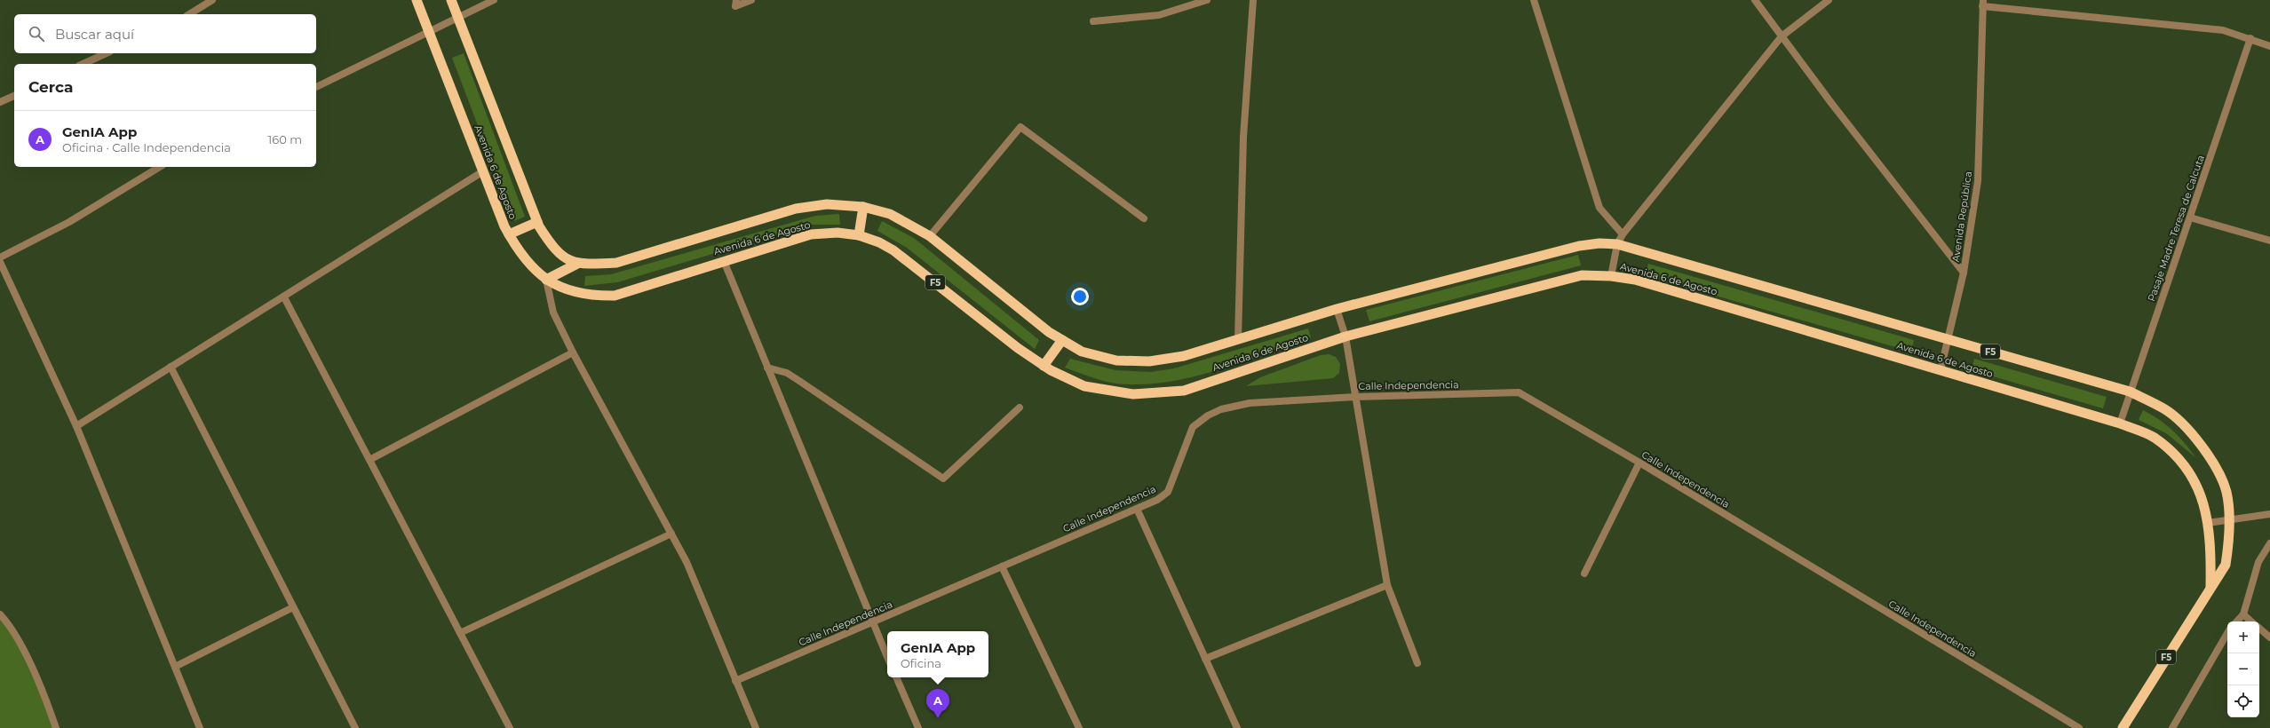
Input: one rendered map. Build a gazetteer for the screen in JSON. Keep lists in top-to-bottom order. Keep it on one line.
{"streets":{"highway":["Avenida 6 de Agosto","F5"],"street":["Avenida República","Pasaje Madre Teresa de Calcuta","Calle Independencia"]},"crossings":[["Avenida 6 de Agosto","Avenida República"],["Avenida 6 de Agosto","Pasaje Madre Teresa de Calcuta"]],"page":{"search":"Buscar aquí","heading":"Cerca","list":[{"mark":"A","name":"GenIA App","note":"Oficina · Calle Independencia","value":"160 m"}],"map_buttons":["+","−"],"popup":["GenIA App","Oficina"],"pins":"A"}}
